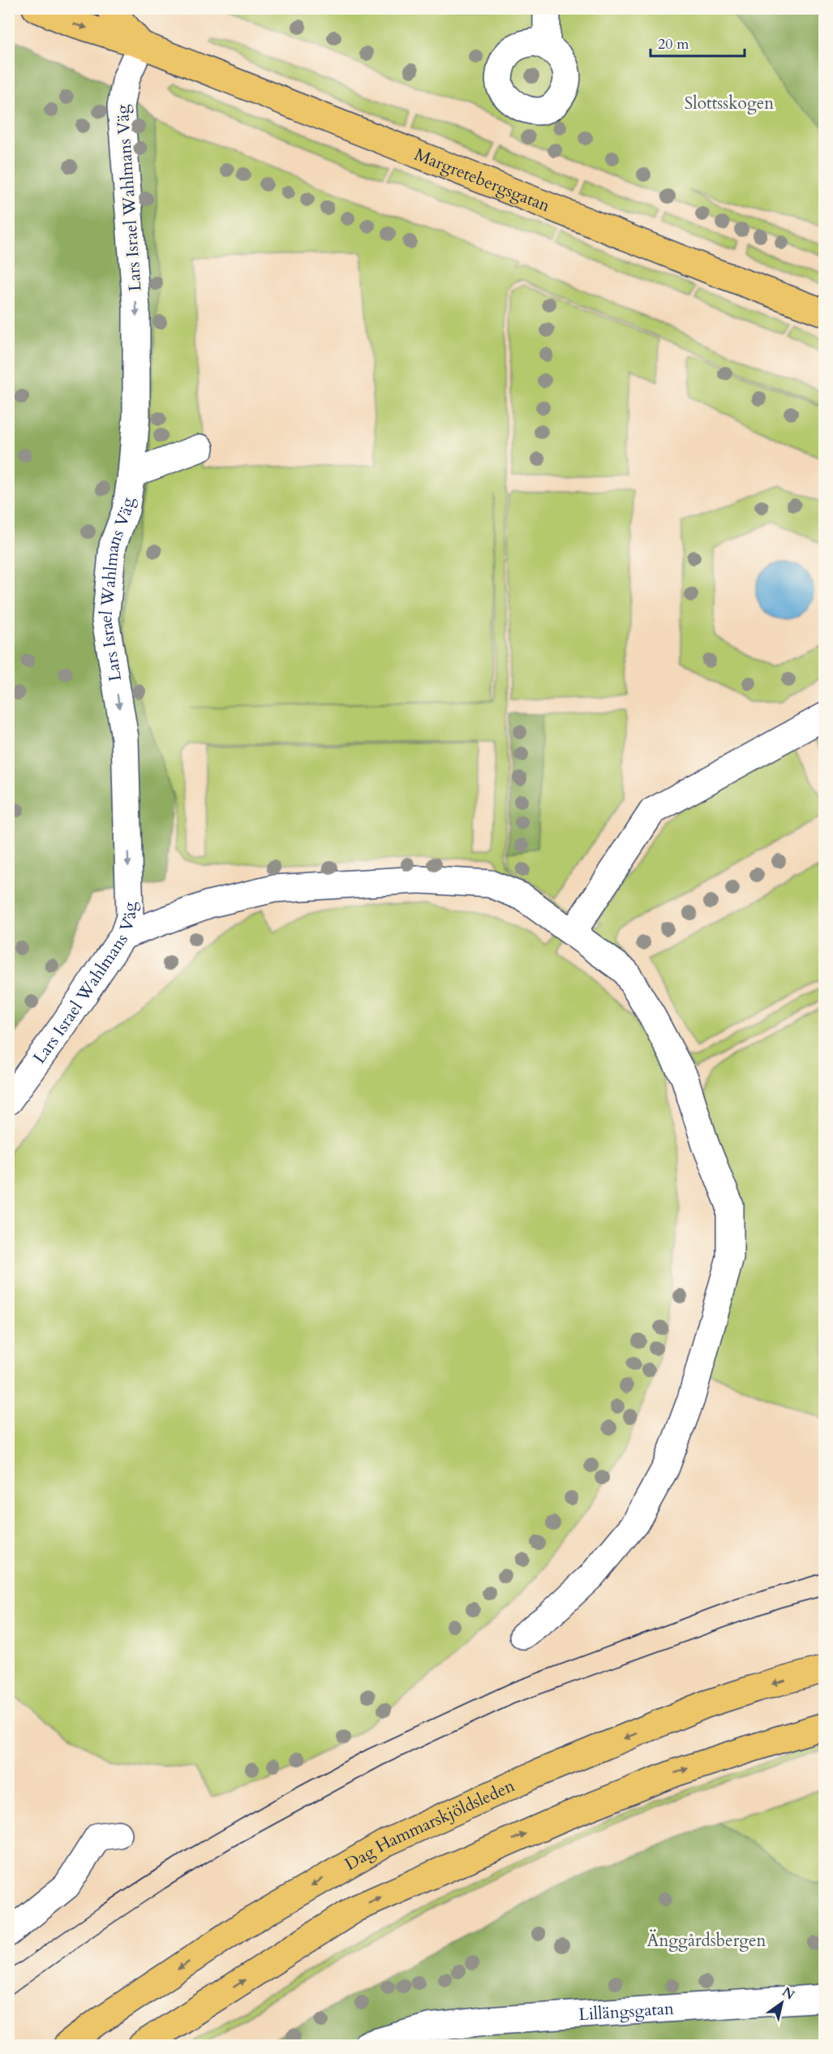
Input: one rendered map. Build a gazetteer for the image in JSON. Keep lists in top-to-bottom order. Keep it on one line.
{"streets":{"main road":["Margretebergsgatan","Dag Hammarskjöldsleden"],"street":["Lars Israel Wahlmans Väg","Lillängsgatan"]},"crossings":[["Margretebergsgatan","Lars Israel Wahlmans Väg"]],"one_way":["Lars Israel Wahlmans Väg"],"parks":["Slottsskogen","Änggårdsbergen"],"scale_bar":"20 m","north":"top right"}
